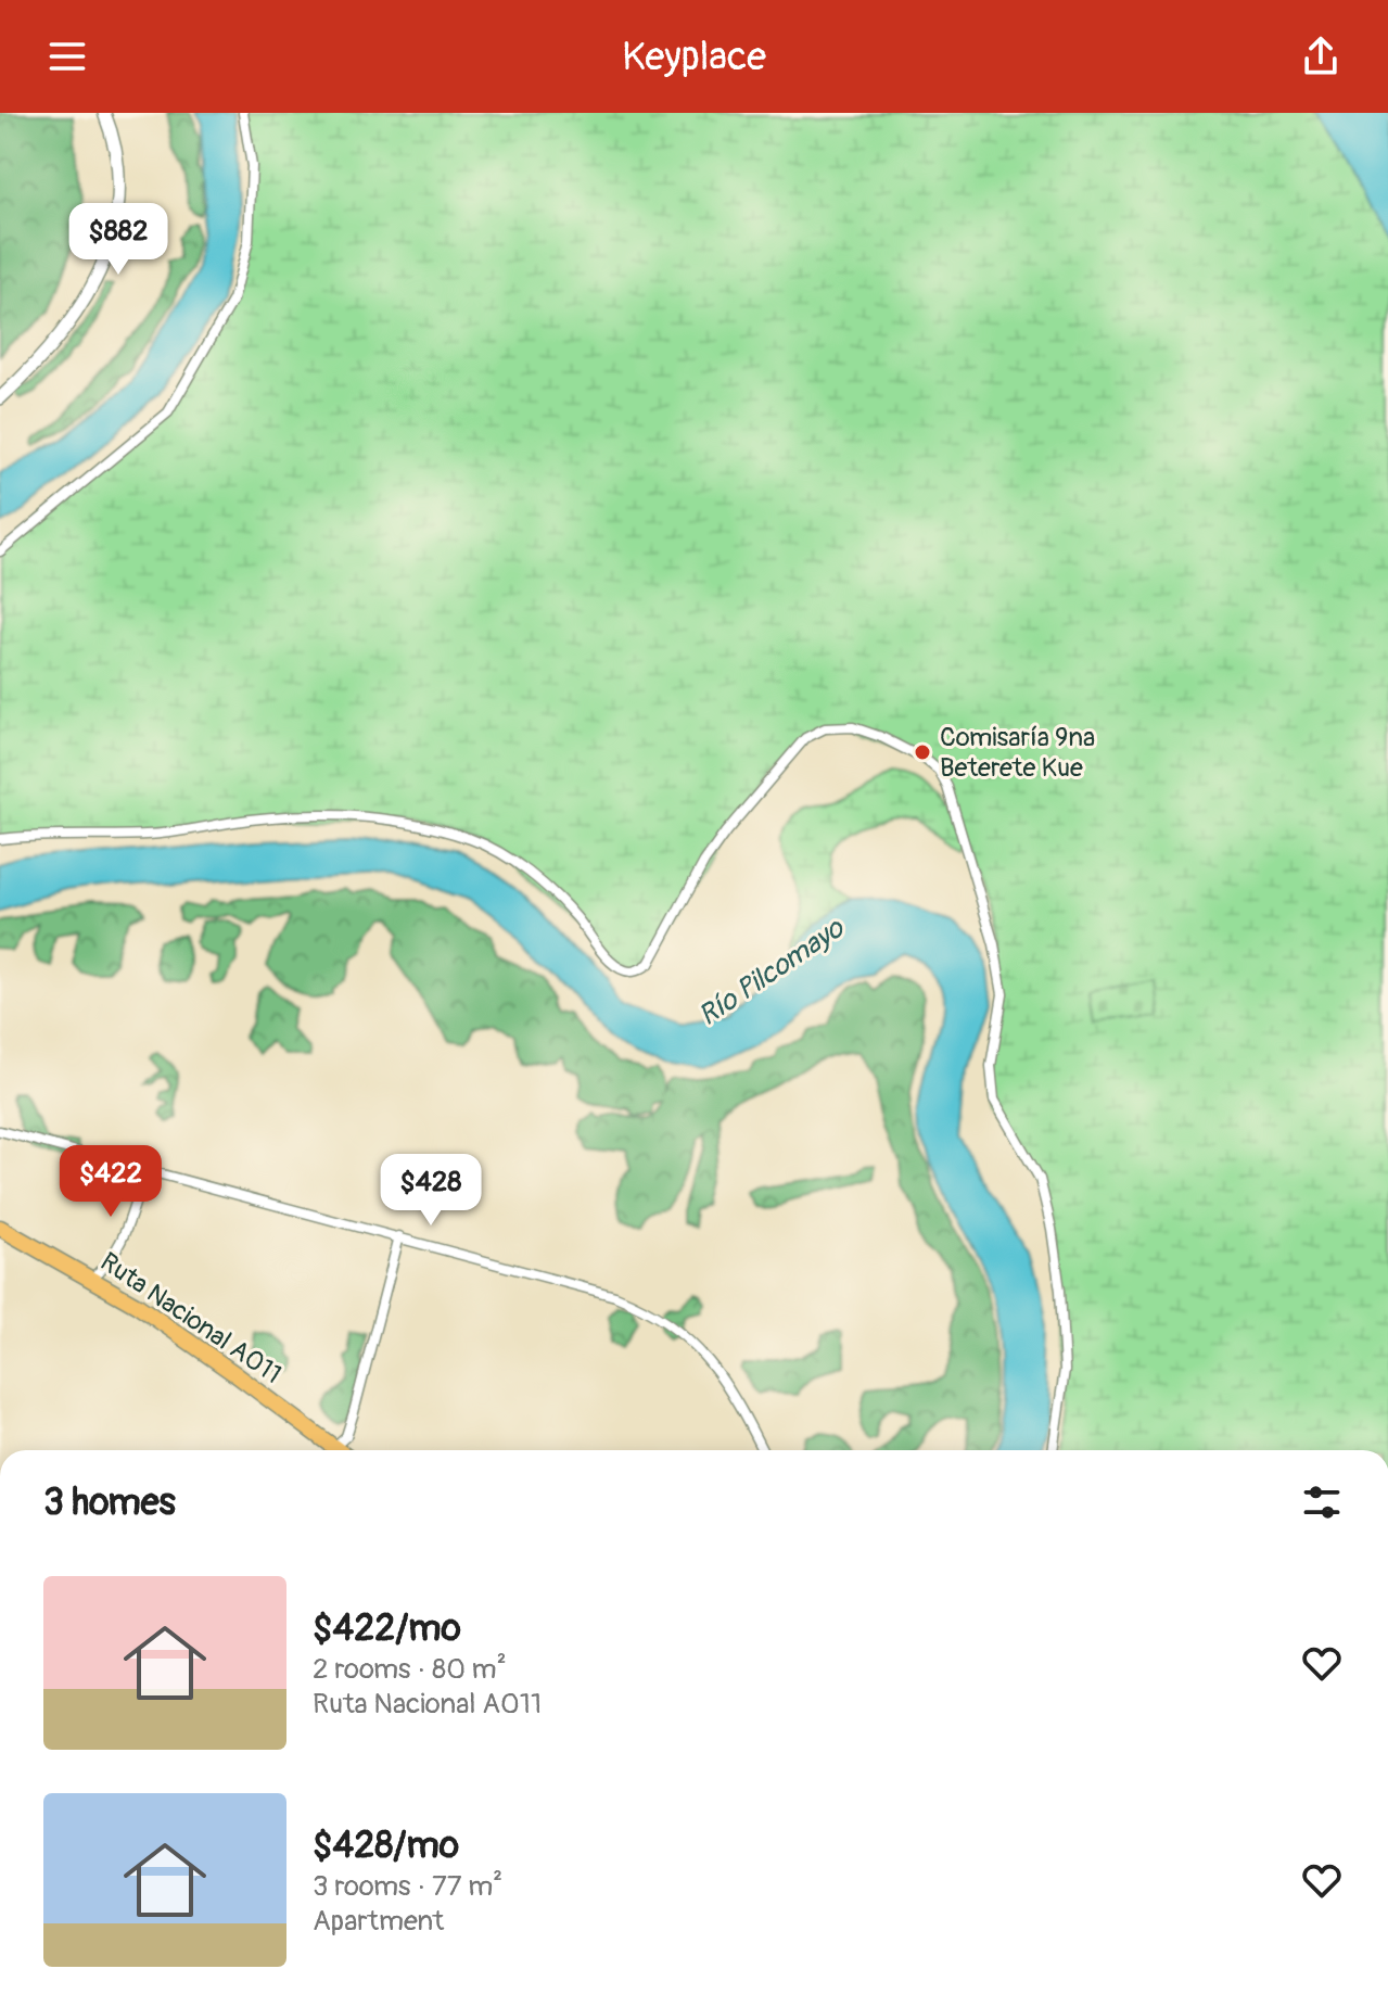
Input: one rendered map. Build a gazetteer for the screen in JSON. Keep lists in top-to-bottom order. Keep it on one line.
{"streets":{"main road":["Ruta Nacional A011"]},"water":["Río Pilcomayo"],"places":["Comisaría 9na Beterete Kue"],"page":{"header":"Keyplace","price":["$882","$422","$428"],"heading":"3 homes","list":[{"name":"$422/mo","note":"2 rooms · 80 m² · Ruta Nacional A011"},{"name":"$428/mo","note":"3 rooms · 77 m² · Apartment"}]}}
